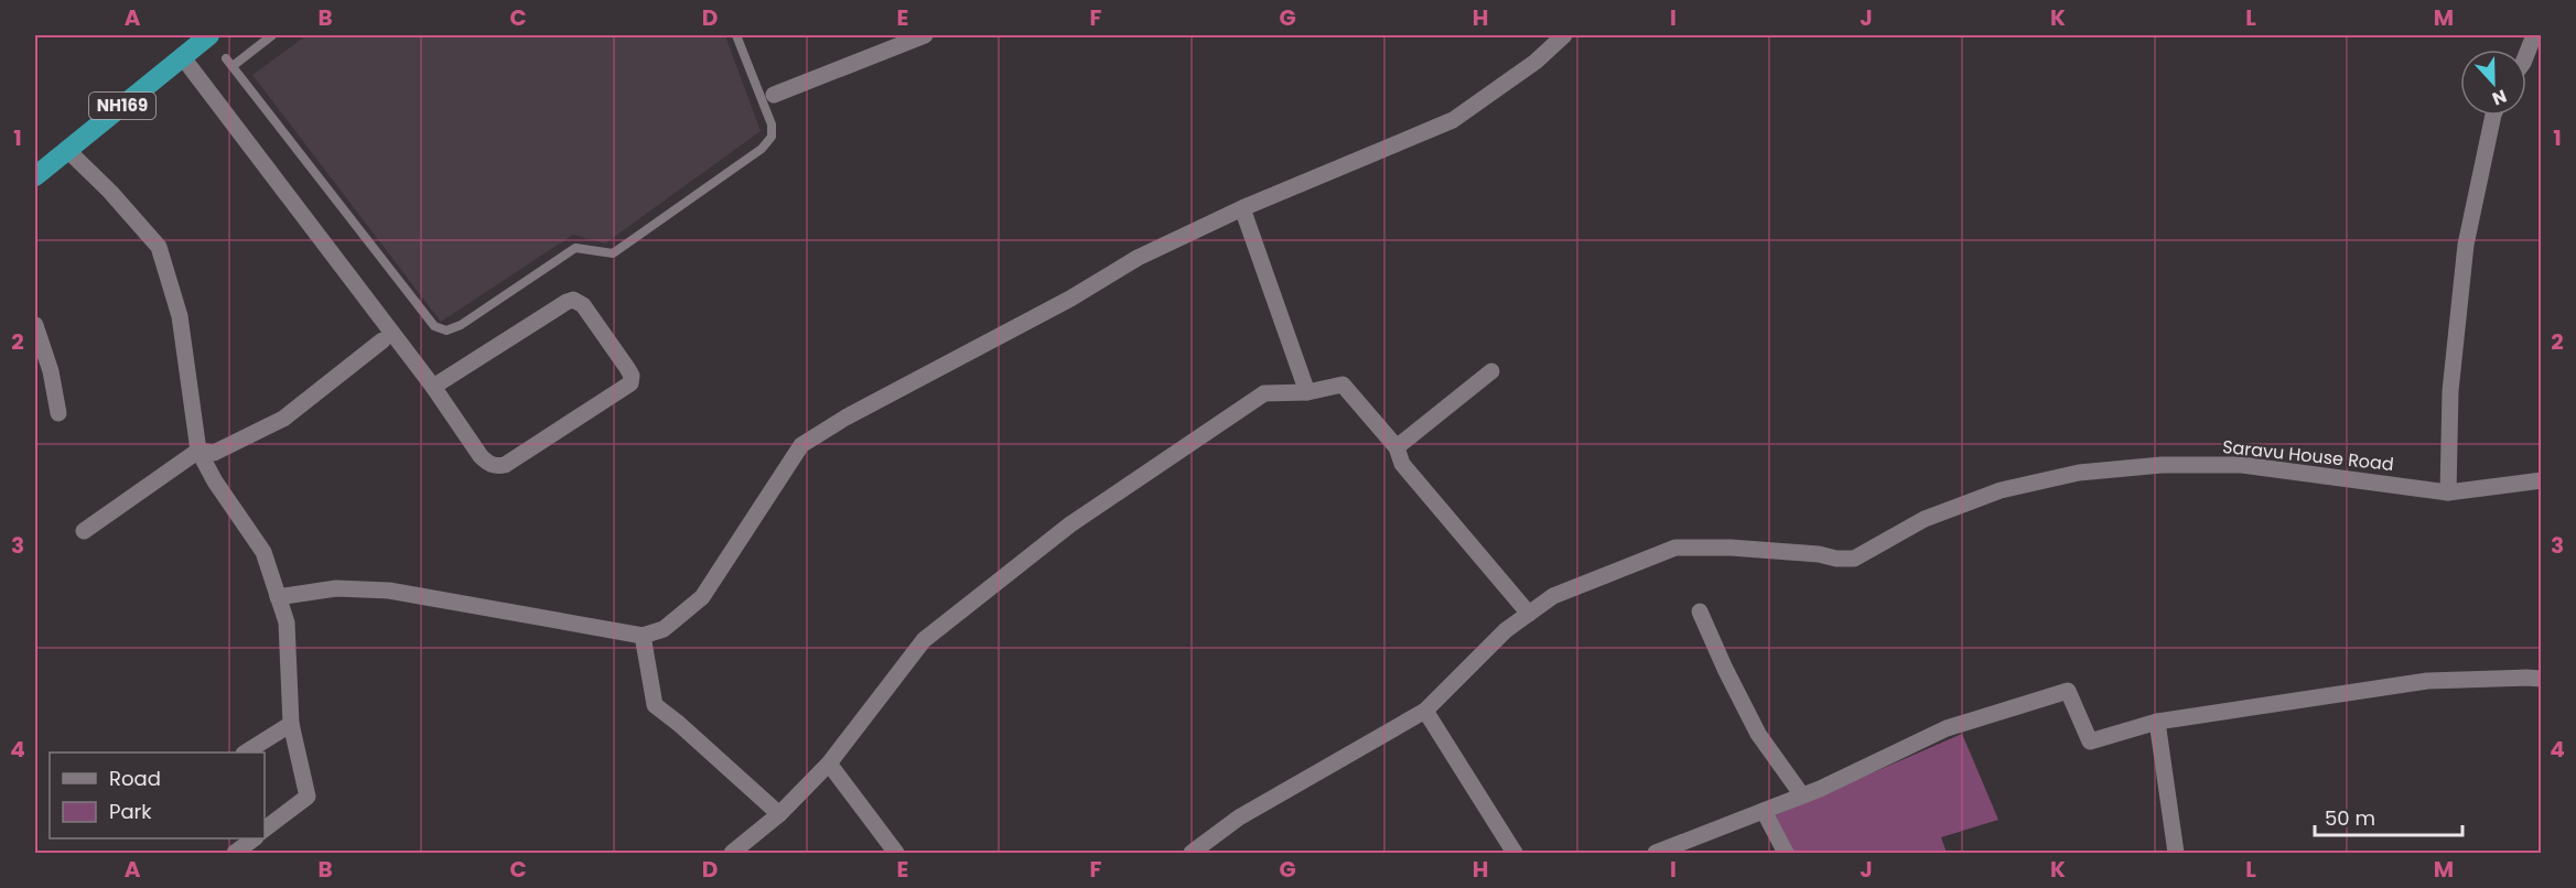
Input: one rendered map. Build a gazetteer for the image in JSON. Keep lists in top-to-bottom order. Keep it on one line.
{"streets":{"highway":["NH169"],"street":["Saravu House Road"]},"legend":["Road","Park"],"scale_bar":"50 m","north":"bottom","grid":{"columns":["A","B","C","D","E","F","G","H","I","J","K","L","M"],"rows":["1","2","3","4"]}}
